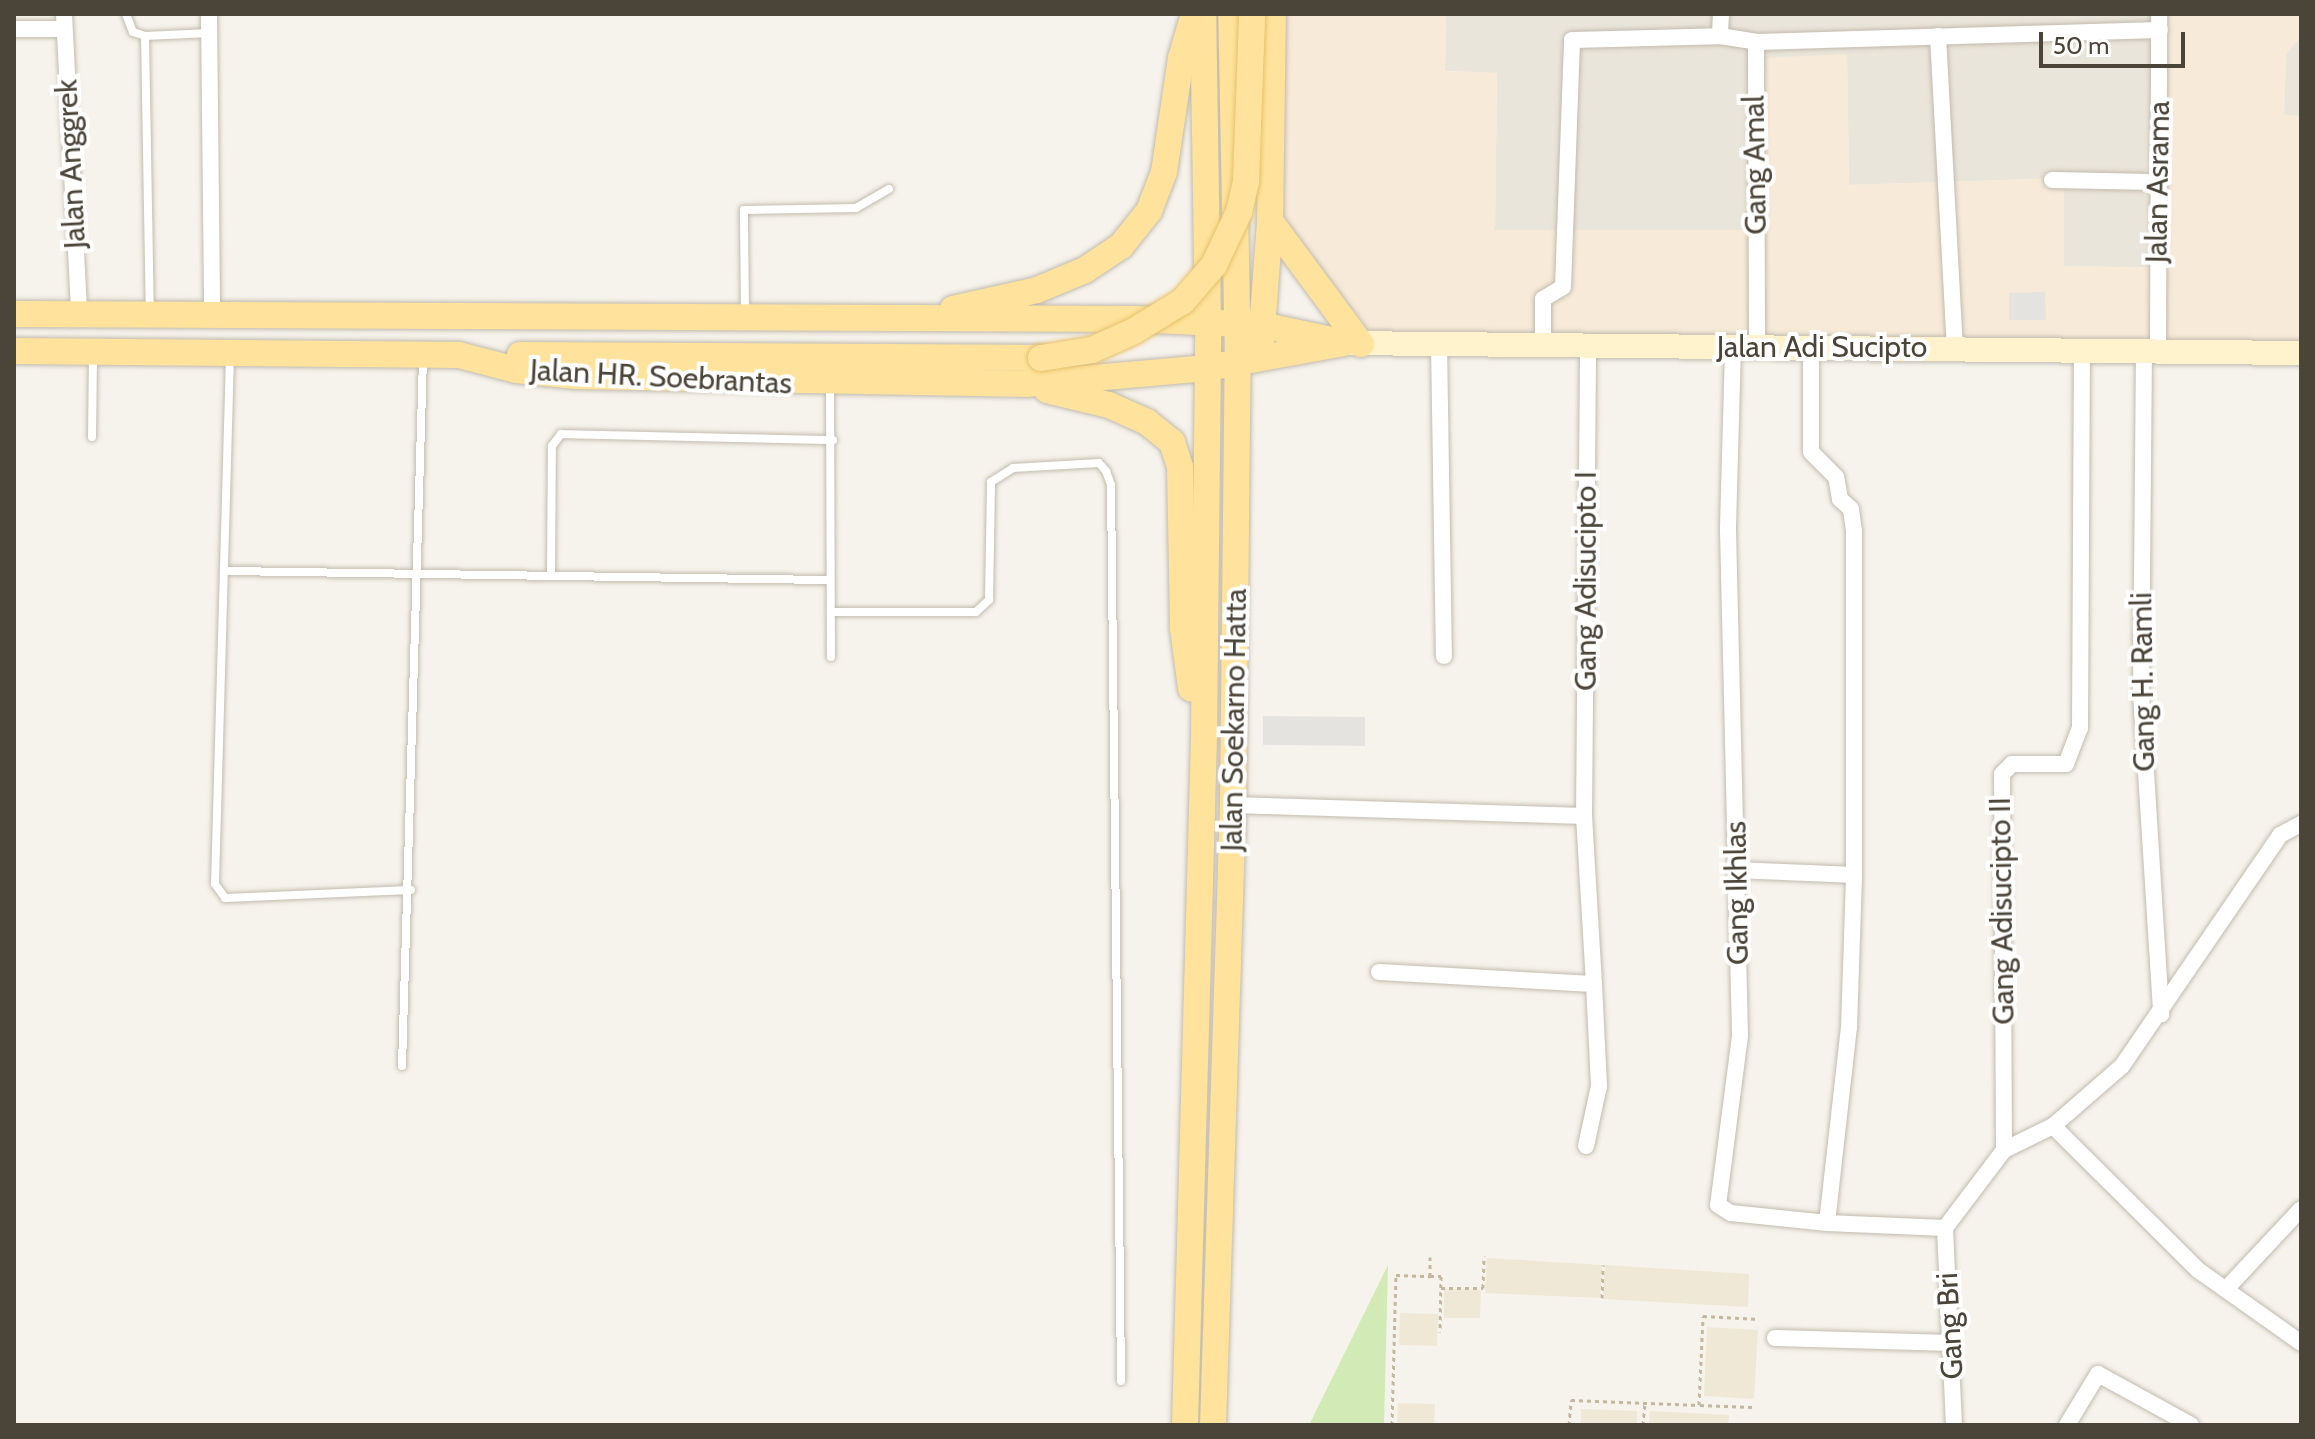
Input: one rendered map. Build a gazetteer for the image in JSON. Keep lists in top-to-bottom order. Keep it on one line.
{"streets":{"main road":["Jalan Adi Sucipto","Jalan HR. Soebrantas","Jalan Soekarno Hatta"],"street":["Jalan Anggrek","Gang Amal","Jalan Asrama","Gang Adisucipto I","Gang H. Ramli","Gang Ikhlas","Gang Adisucipto II","Gang Bri"]},"crossings":[["Jalan Anggrek","Jalan HR. Soebrantas"],["Gang Amal","Jalan Adi Sucipto"],["Gang Amal","Gang Ikhlas"],["Jalan Asrama","Jalan Adi Sucipto"],["Jalan Asrama","Gang H. Ramli"],["Jalan Adi Sucipto","Jalan HR. Soebrantas"],["Jalan Adi Sucipto","Gang Adisucipto I"],["Jalan Adi Sucipto","Gang H. Ramli"],["Jalan Adi Sucipto","Jalan Soekarno Hatta"],["Jalan Adi Sucipto","Gang Ikhlas"],["Jalan Adi Sucipto","Gang Adisucipto II"],["Jalan HR. Soebrantas","Jalan Soekarno Hatta"],["Gang Ikhlas","Gang Bri"]],"scale_bar":"50 m"}
